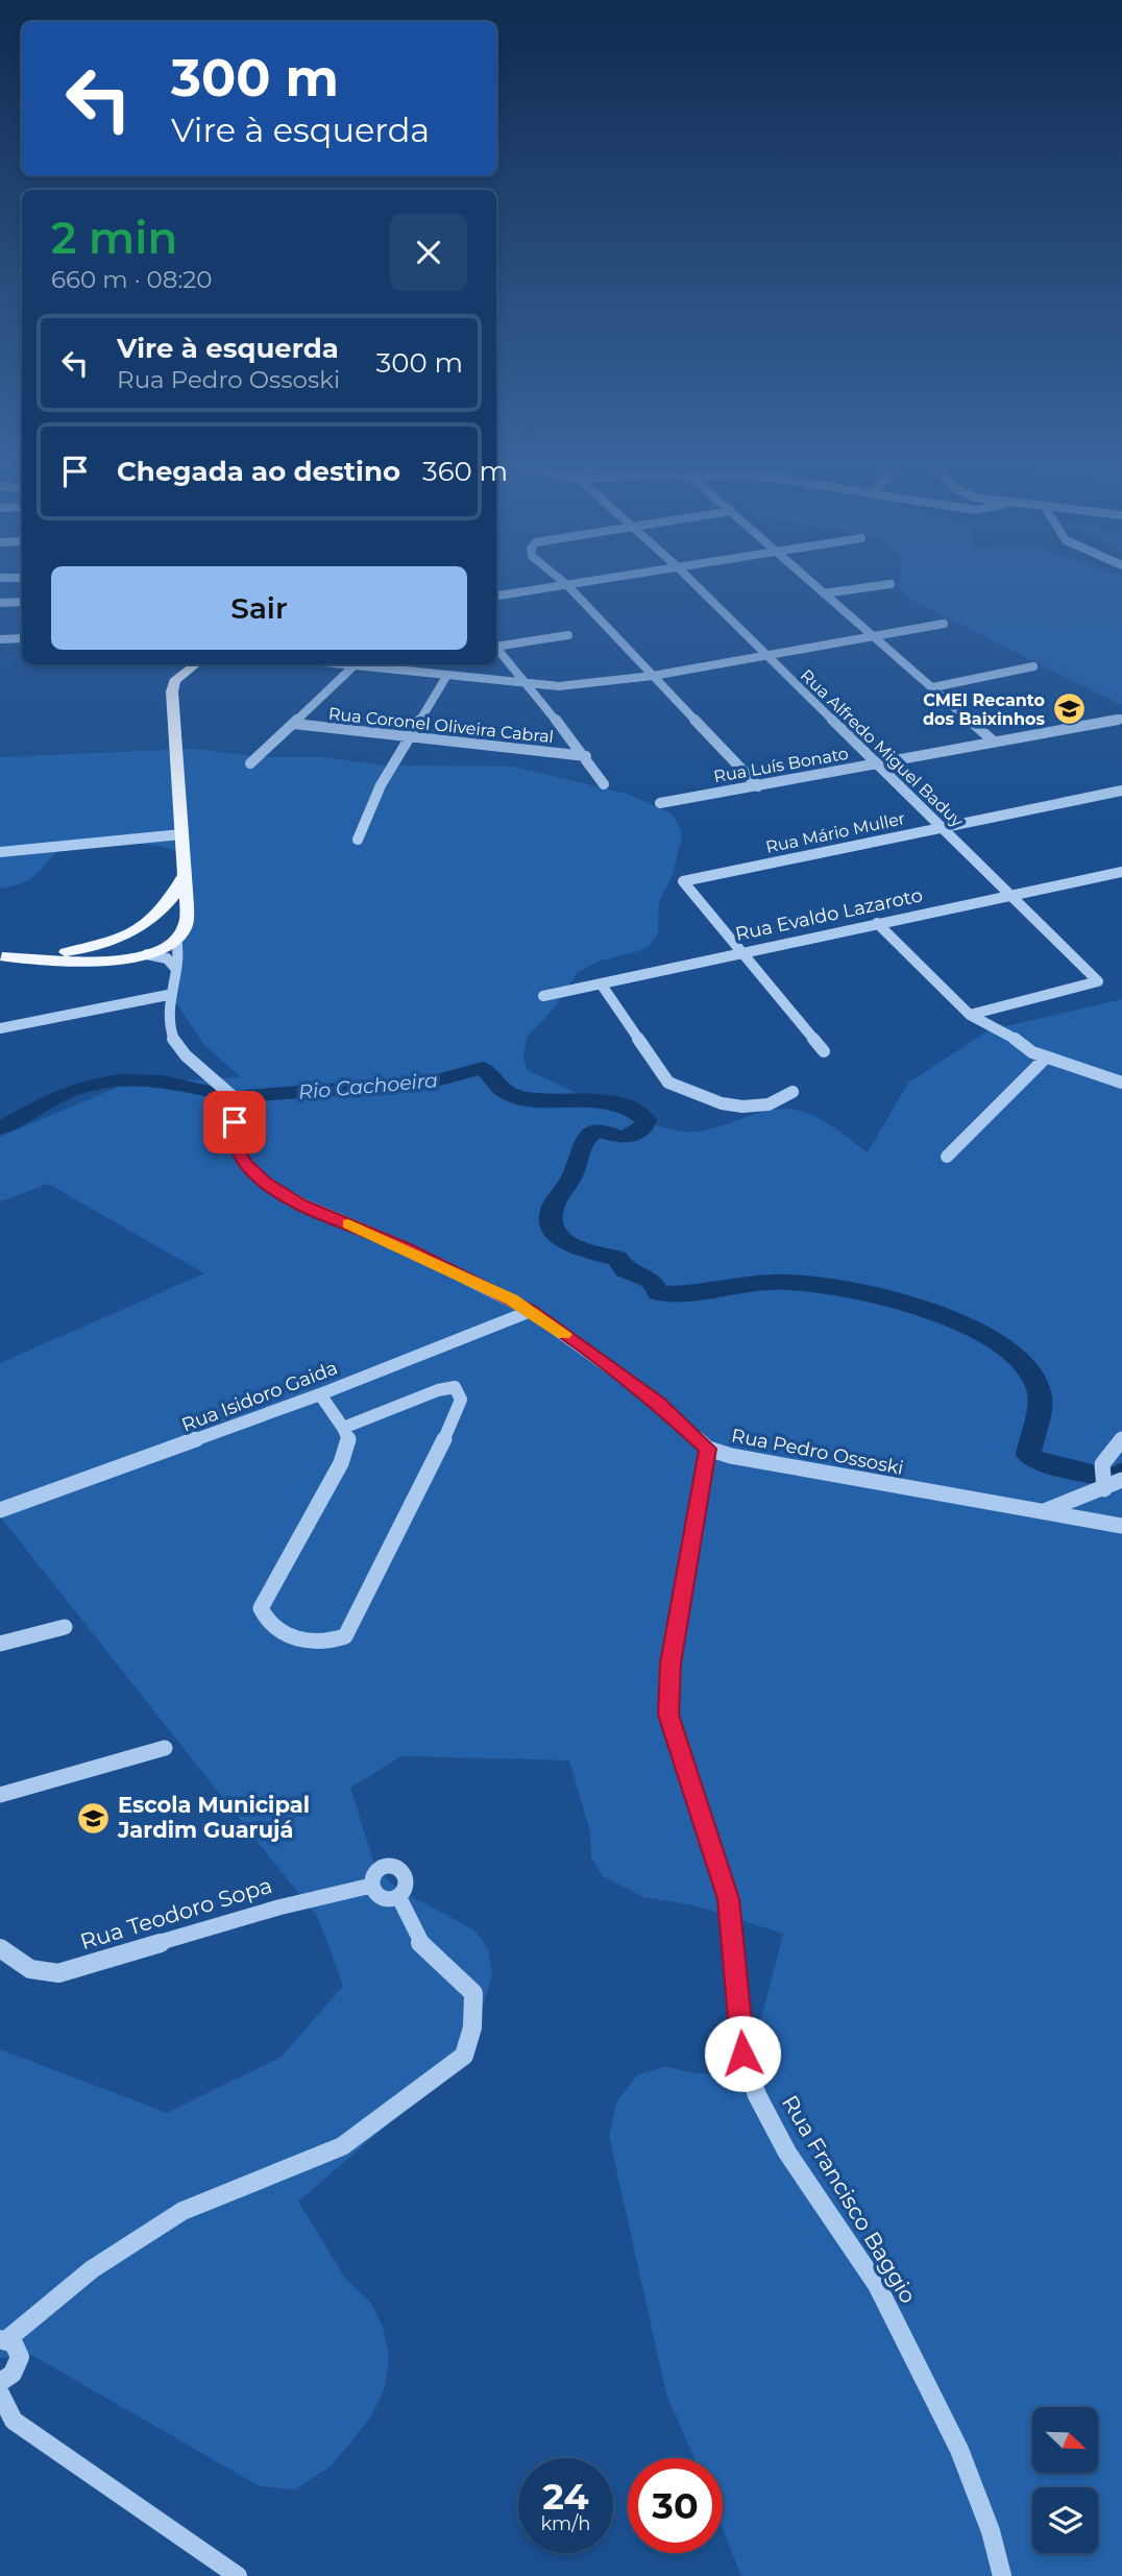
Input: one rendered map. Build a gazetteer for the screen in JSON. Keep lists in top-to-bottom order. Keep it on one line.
{"streets":{"street":["Rua Coronel Oliveira Cabral","Rua Alfredo Miguel Baduy","Rua Luís Bonato","Rua Mário Muller","Rua Evaldo Lazaroto","Rua Isidoro Gaida","Rua Pedro Ossoski","Rua Teodoro Sopa","Rua Francisco Baggio"]},"crossings":[["Rua Alfredo Miguel Baduy","Rua Luís Bonato"],["Rua Alfredo Miguel Baduy","Rua Mário Muller"],["Rua Alfredo Miguel Baduy","Rua Evaldo Lazaroto"],["Rua Mário Muller","Rua Evaldo Lazaroto"],["Rua Isidoro Gaida","Rua Pedro Ossoski"],["Rua Pedro Ossoski","Rua Francisco Baggio"]],"water":["Rio Cachoeira"],"places":{"school or university":["CMEI Recanto dos Baixinhos","Escola Municipal Jardim Guarujá"]},"north":"bottom right","page":{"turn":["300 m","Vire à esquerda"],"heading":["2 min","660 m · 08:20"],"list":[{"name":"Vire à esquerda","note":"Rua Pedro Ossoski","value":"300 m"},{"name":"Chegada ao destino","value":"360 m"}],"buttons":"Sair","speed":"24 km/h","limit":"30"}}
